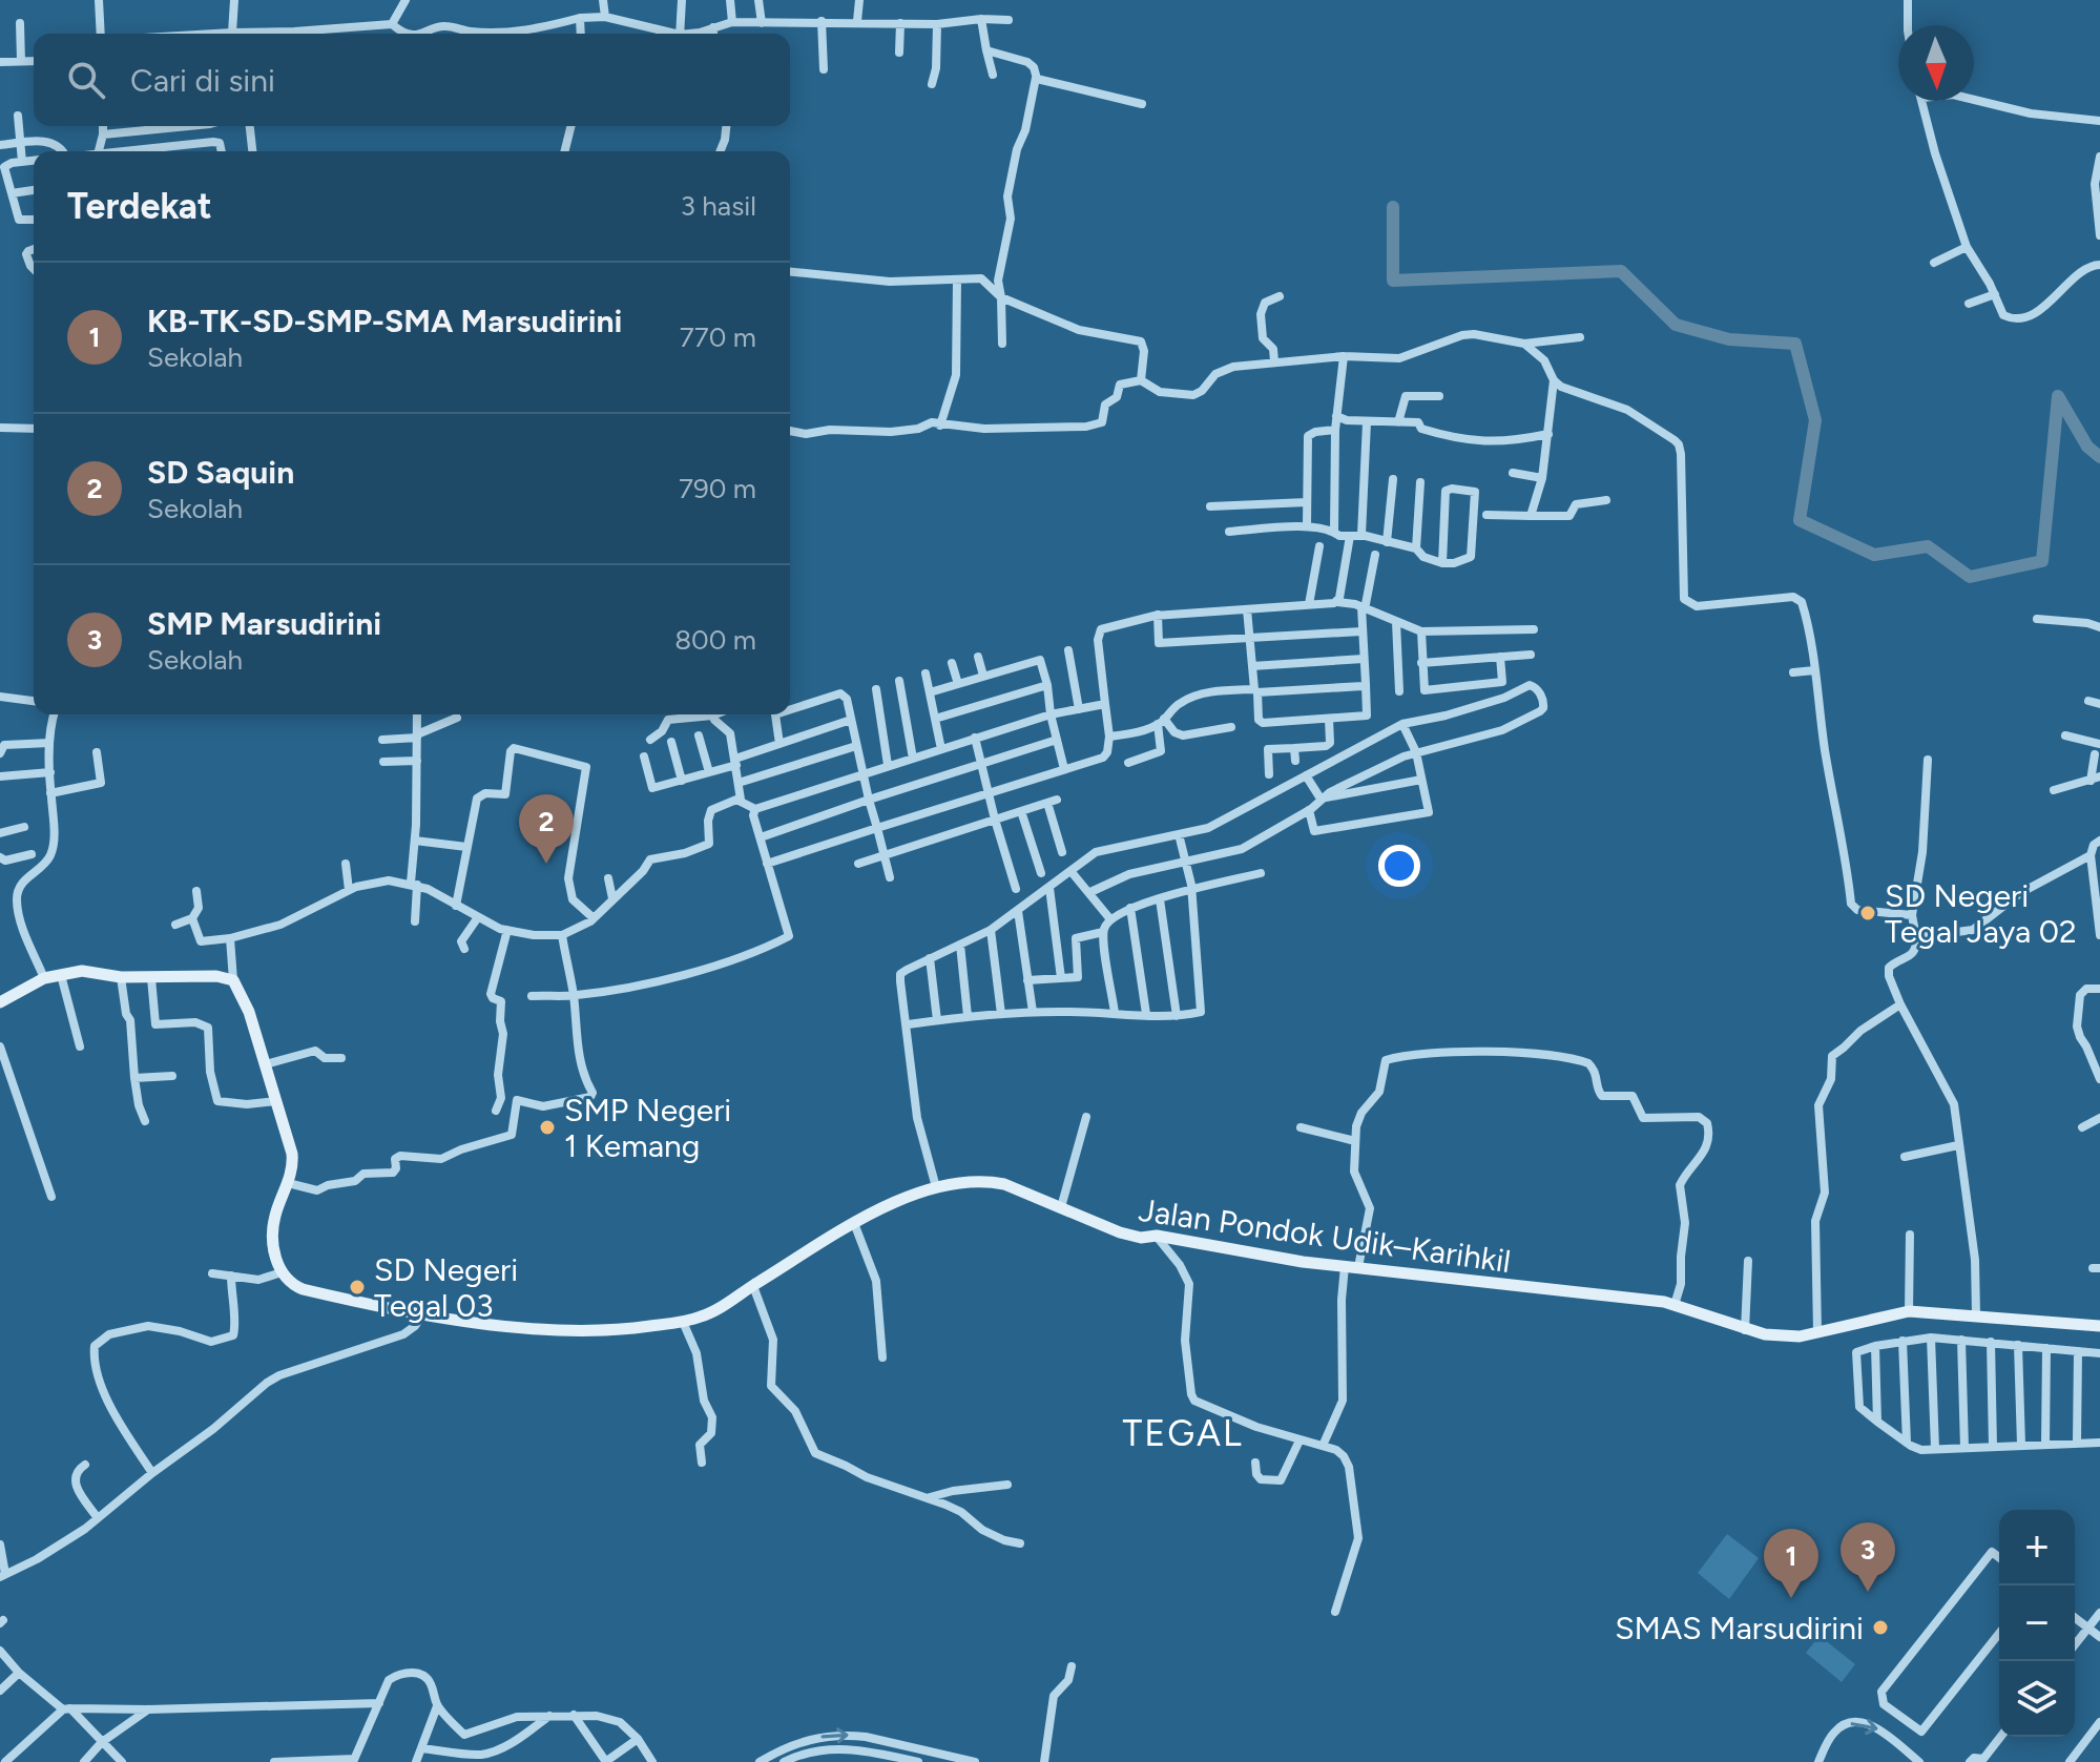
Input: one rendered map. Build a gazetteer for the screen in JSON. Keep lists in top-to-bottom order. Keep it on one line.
{"streets":{"street":["Jalan Pondok Udik–Karihkil"]},"districts":["TEGAL"],"places":["SD Negeri Tegal Jaya 02","SMP Negeri 1 Kemang","SD Negeri Tegal 03","SMAS Marsudirini"],"north":"bottom","page":{"search":"Cari di sini","heading":["Terdekat","3 hasil"],"list":[{"mark":"1","name":"KB-TK-SD-SMP-SMA Marsudirini","note":"Sekolah","value":"770 m"},{"mark":"2","name":"SD Saquin","note":"Sekolah","value":"790 m"},{"mark":"3","name":"SMP Marsudirini","note":"Sekolah","value":"800 m"}],"pins":["2","3","1"],"map_buttons":["+","−"]}}
